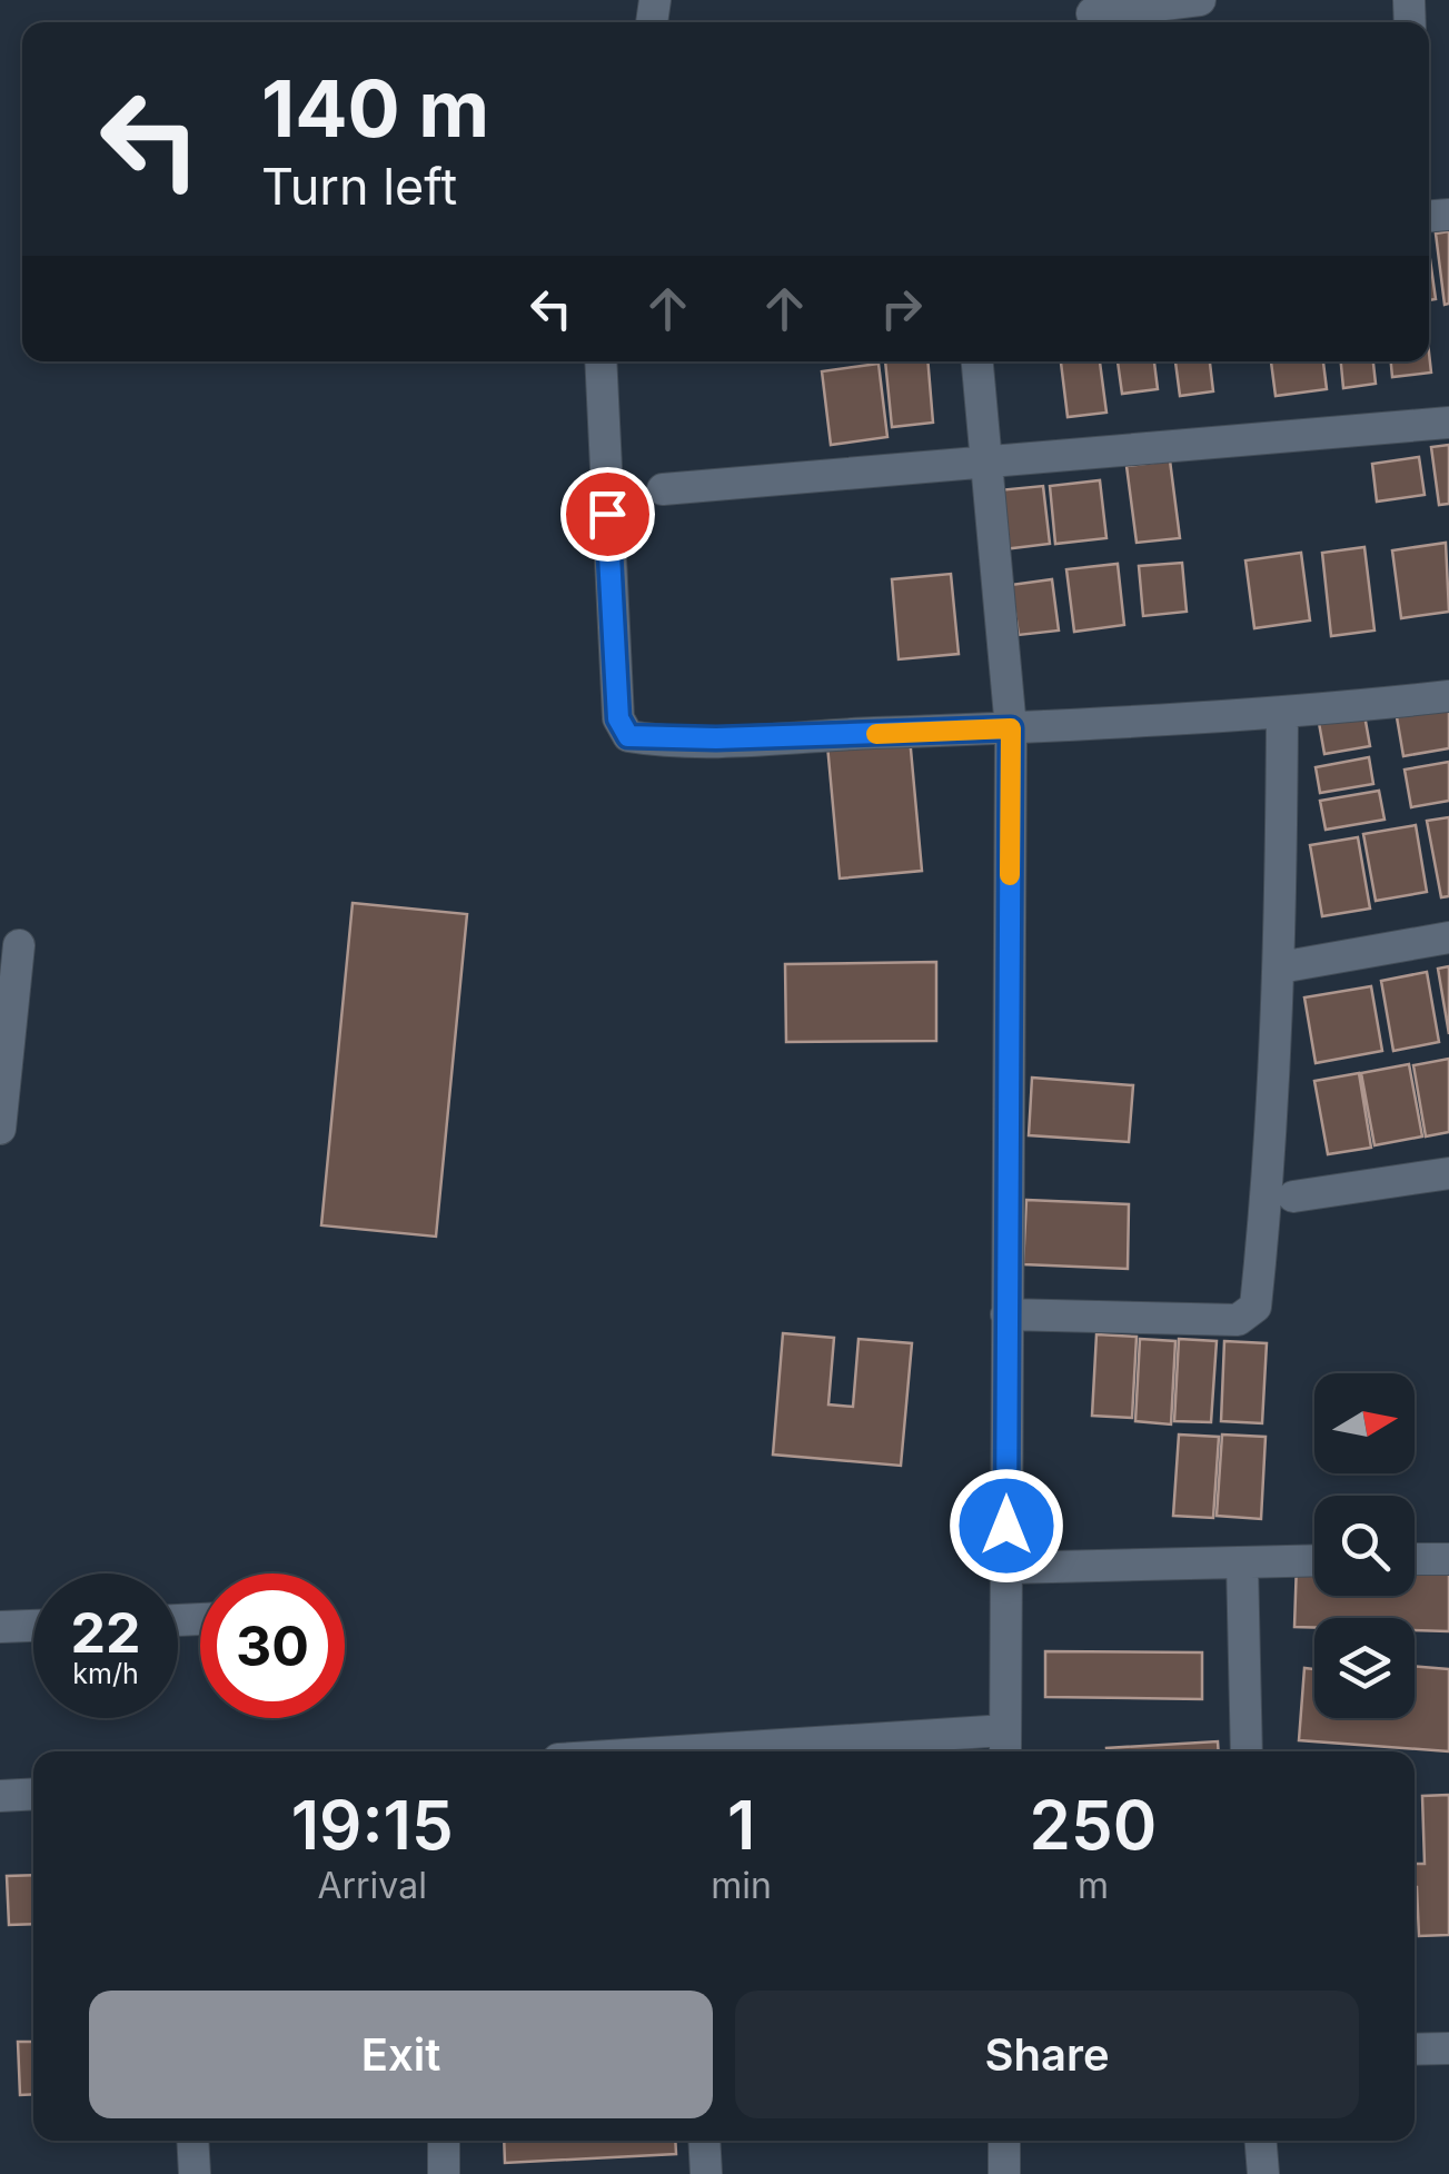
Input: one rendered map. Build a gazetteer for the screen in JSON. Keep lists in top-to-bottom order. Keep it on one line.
{"north":"right","page":{"turn":["140 m","Turn left"],"speed":"22 km/h","limit":"30","eta":["19:15","Arrival","1","min","250","m"],"buttons":["Exit","Share"]}}
